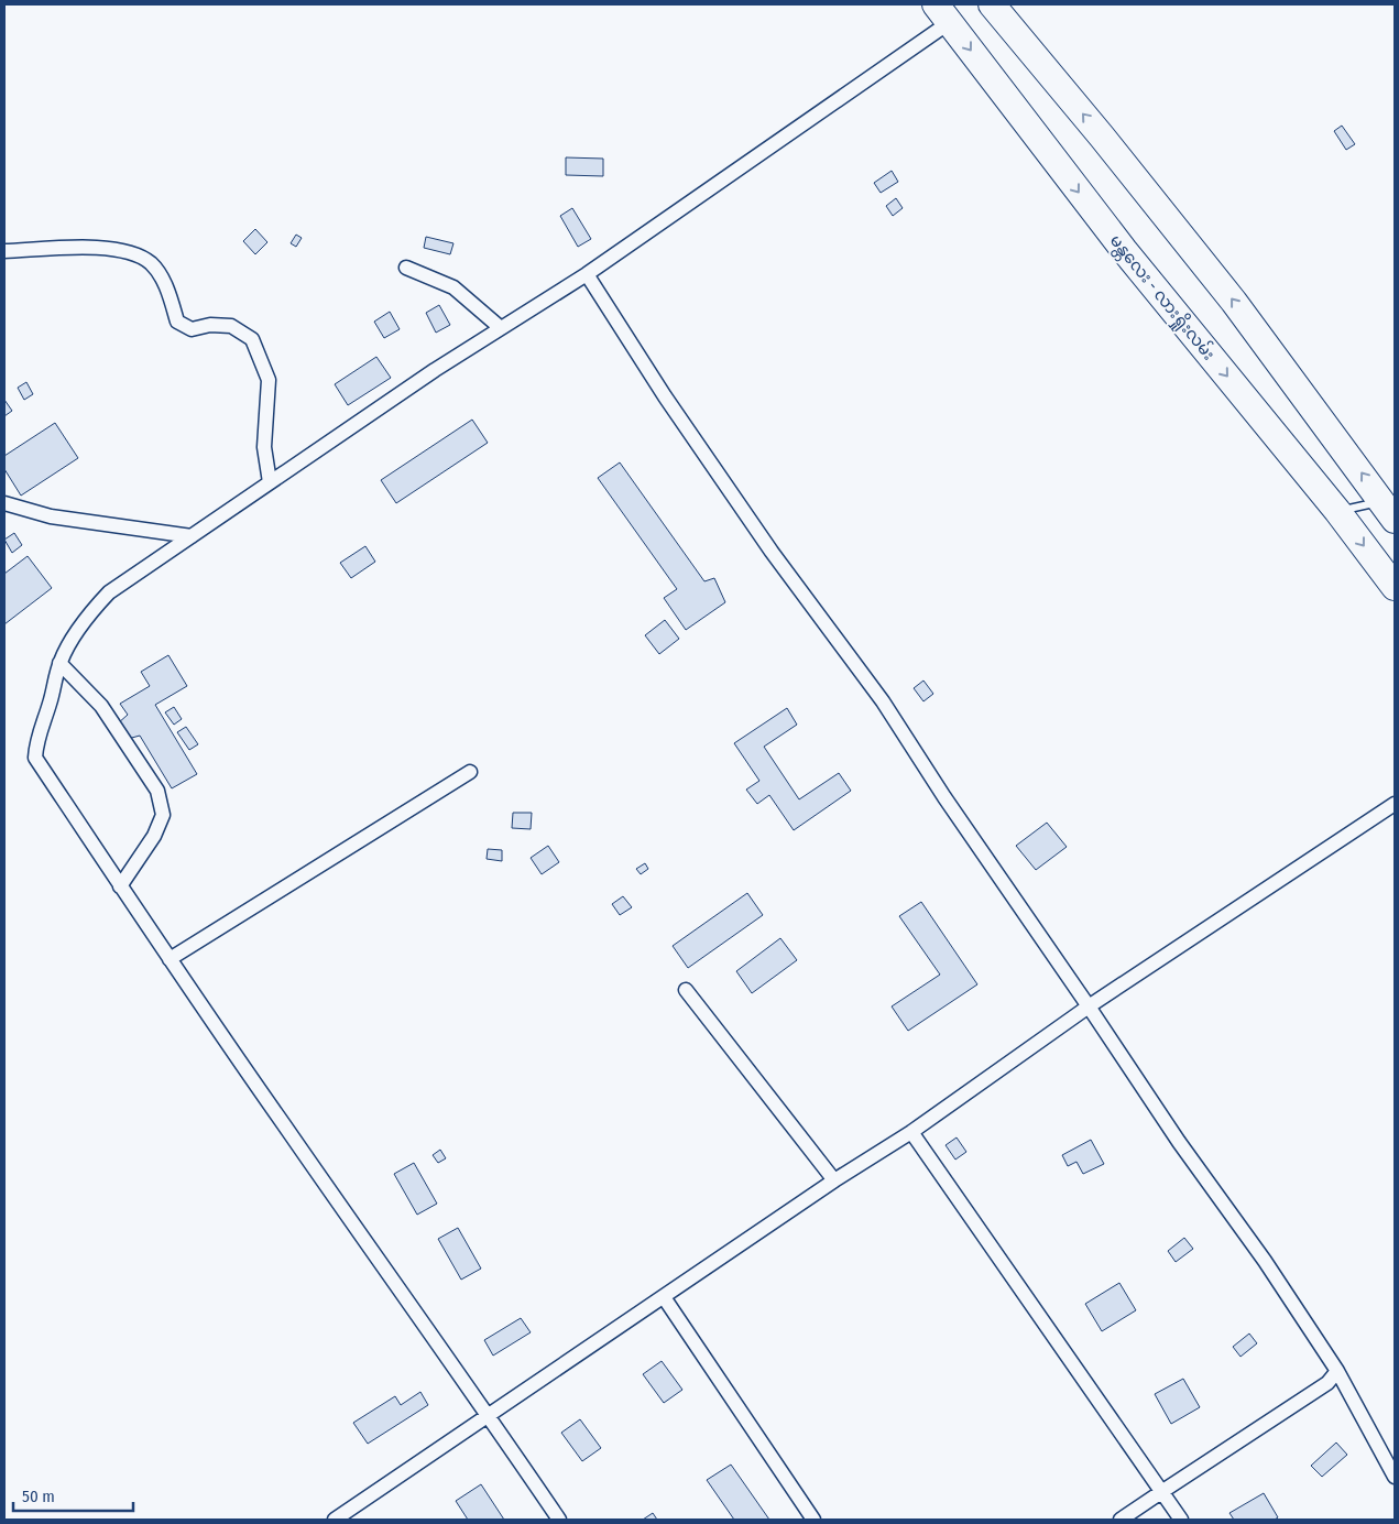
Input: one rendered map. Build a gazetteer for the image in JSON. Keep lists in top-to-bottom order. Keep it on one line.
{"streets":{"highway":["မန္တလေး - လားရှိုးလမ်း"]},"scale_bar":"50 m"}
